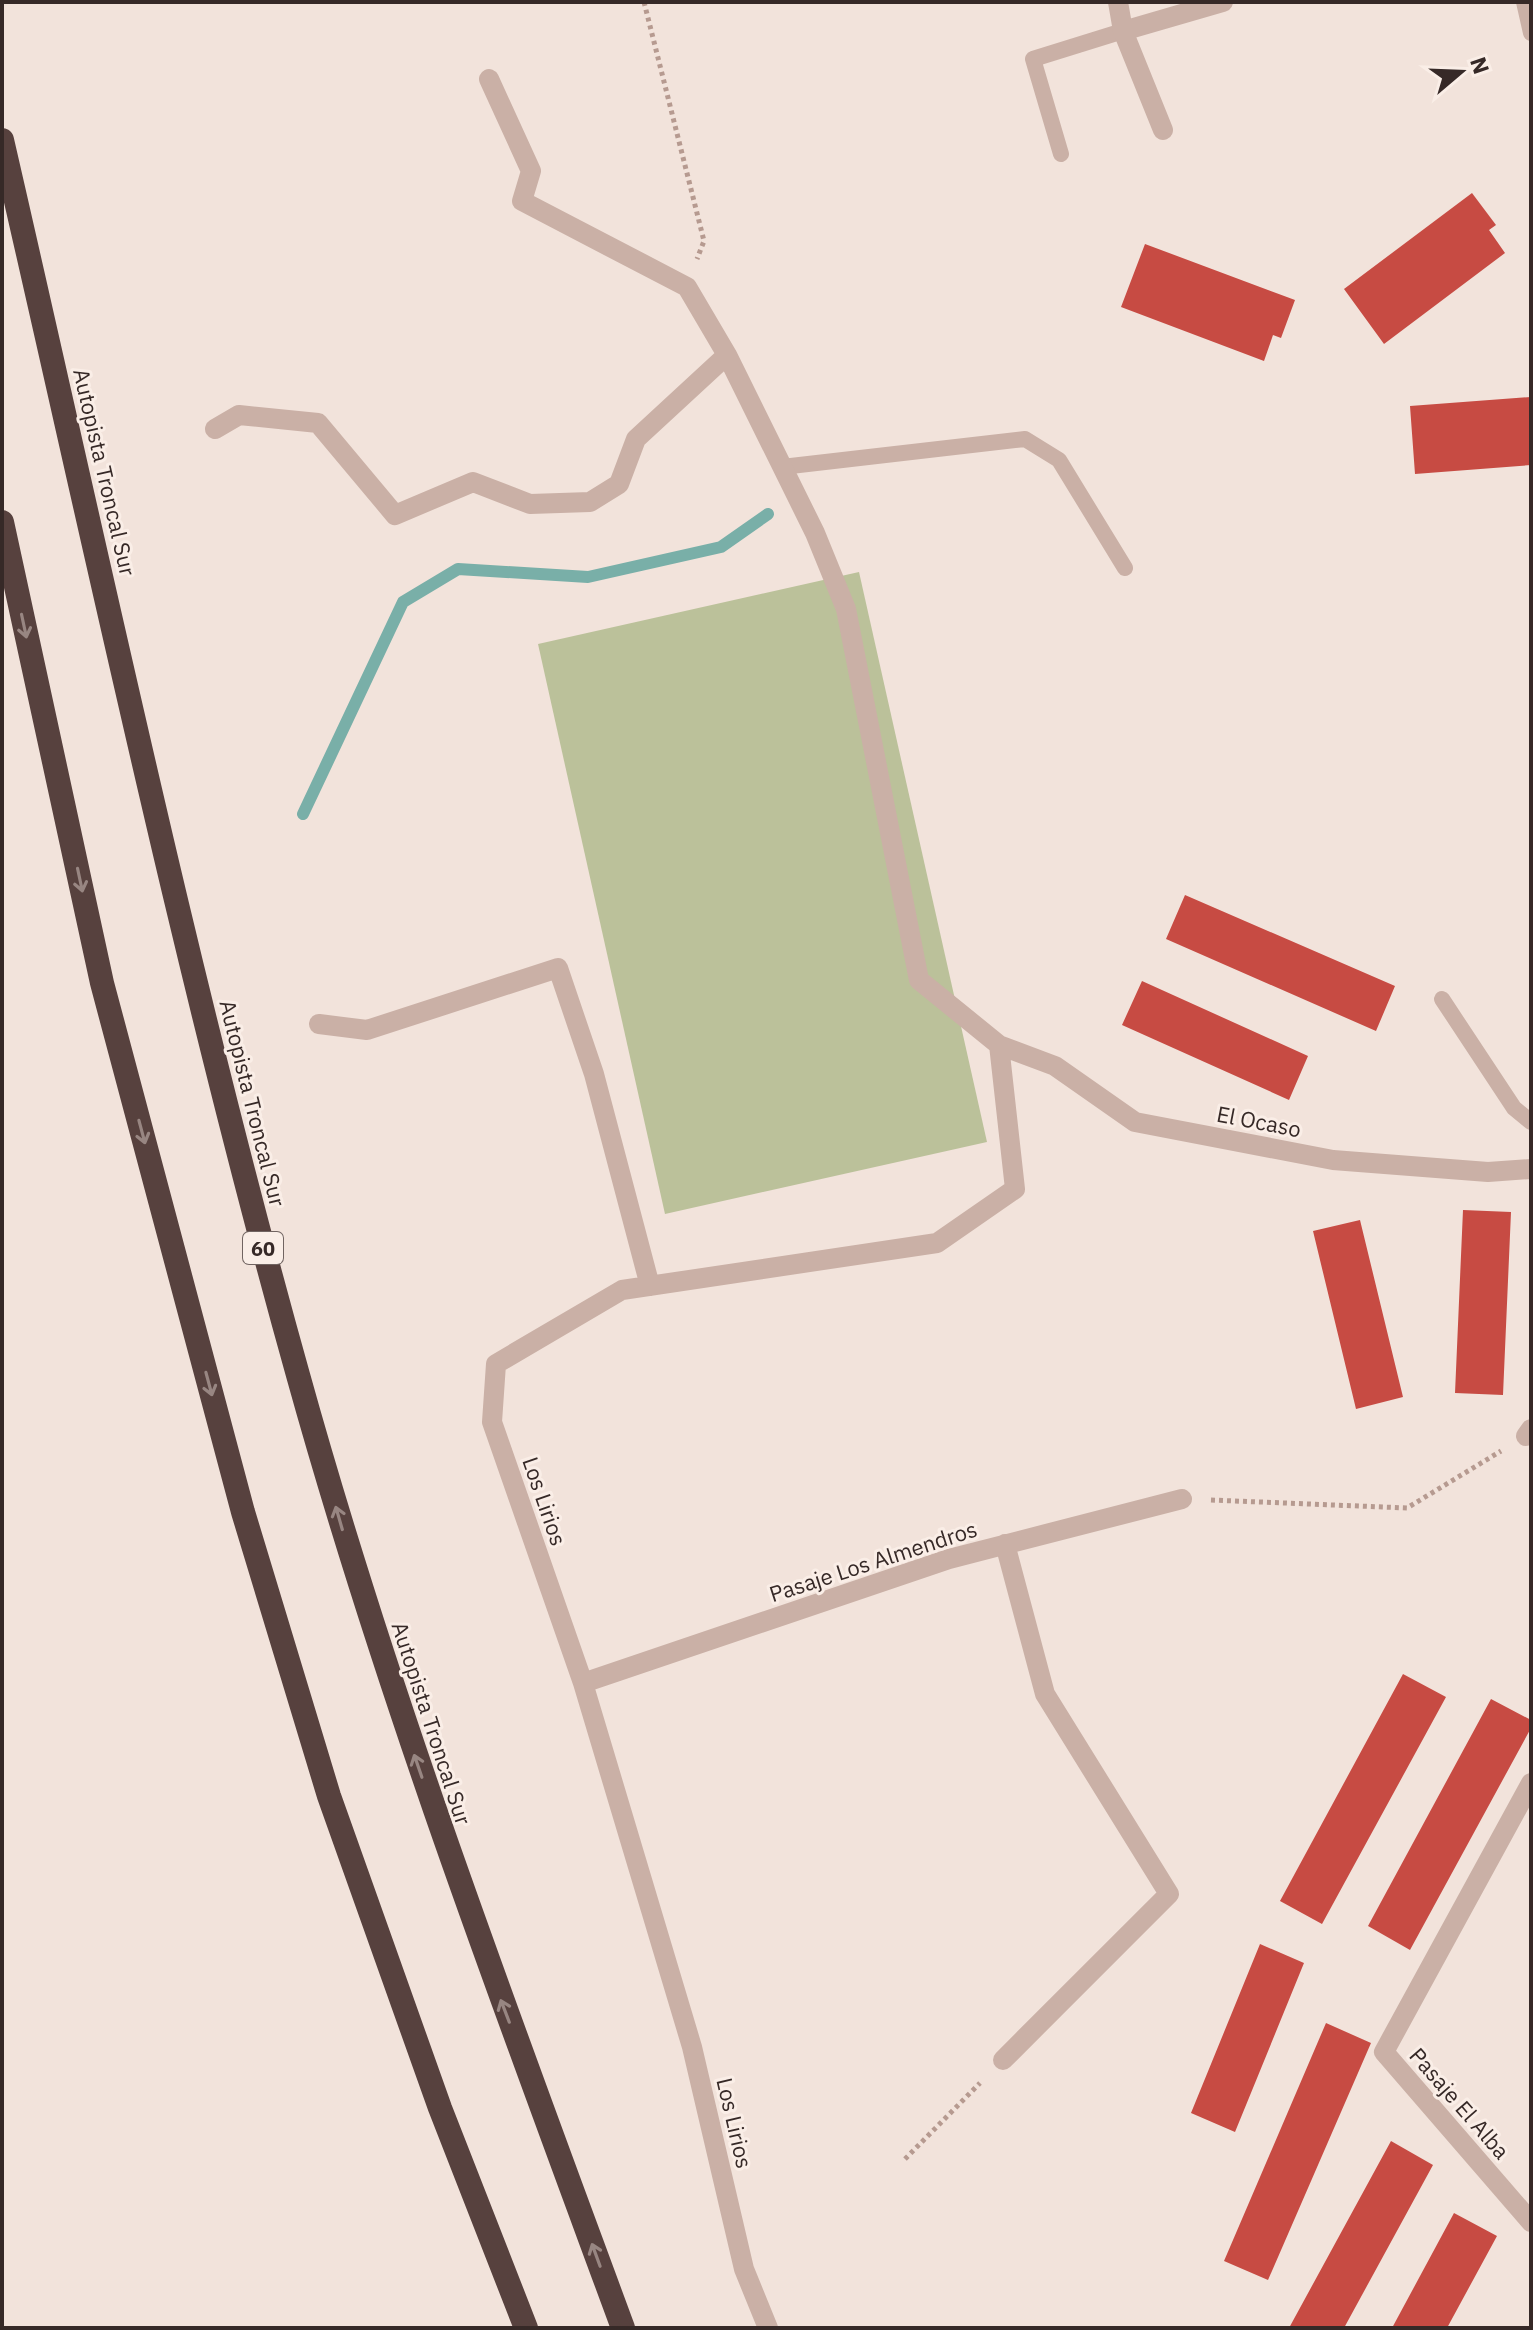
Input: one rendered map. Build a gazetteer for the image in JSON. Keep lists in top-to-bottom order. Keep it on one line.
{"streets":{"highway":["Autopista Troncal Sur","60"],"street":["El Ocaso","Los Lirios","Pasaje Los Almendros","Pasaje El Alba"]},"crossings":[["El Ocaso","Los Lirios"],["Los Lirios","Pasaje Los Almendros"]],"north":"right"}
